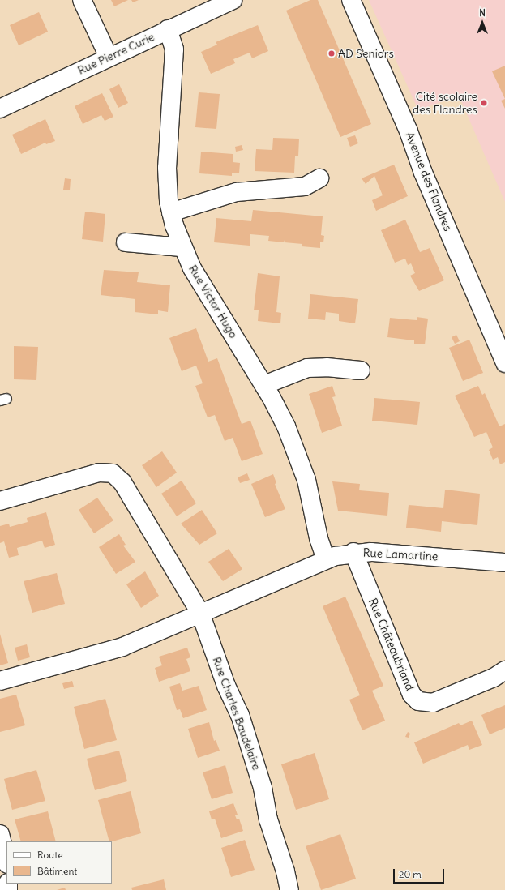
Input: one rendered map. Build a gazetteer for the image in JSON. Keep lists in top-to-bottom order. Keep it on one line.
{"streets":{"street":["Rue Pierre Curie","Avenue des Flandres","Rue Victor Hugo","Rue Lamartine","Rue Châteaubriand","Rue Charles Baudelaire"]},"crossings":[["Rue Pierre Curie","Rue Victor Hugo"],["Rue Victor Hugo","Rue Lamartine"],["Rue Lamartine","Rue Châteaubriand"],["Rue Lamartine","Rue Charles Baudelaire"]],"places":["AD Seniors","Cité scolaire des Flandres"],"legend":["Route","Bâtiment"],"scale_bar":"20 m","north":"top"}
